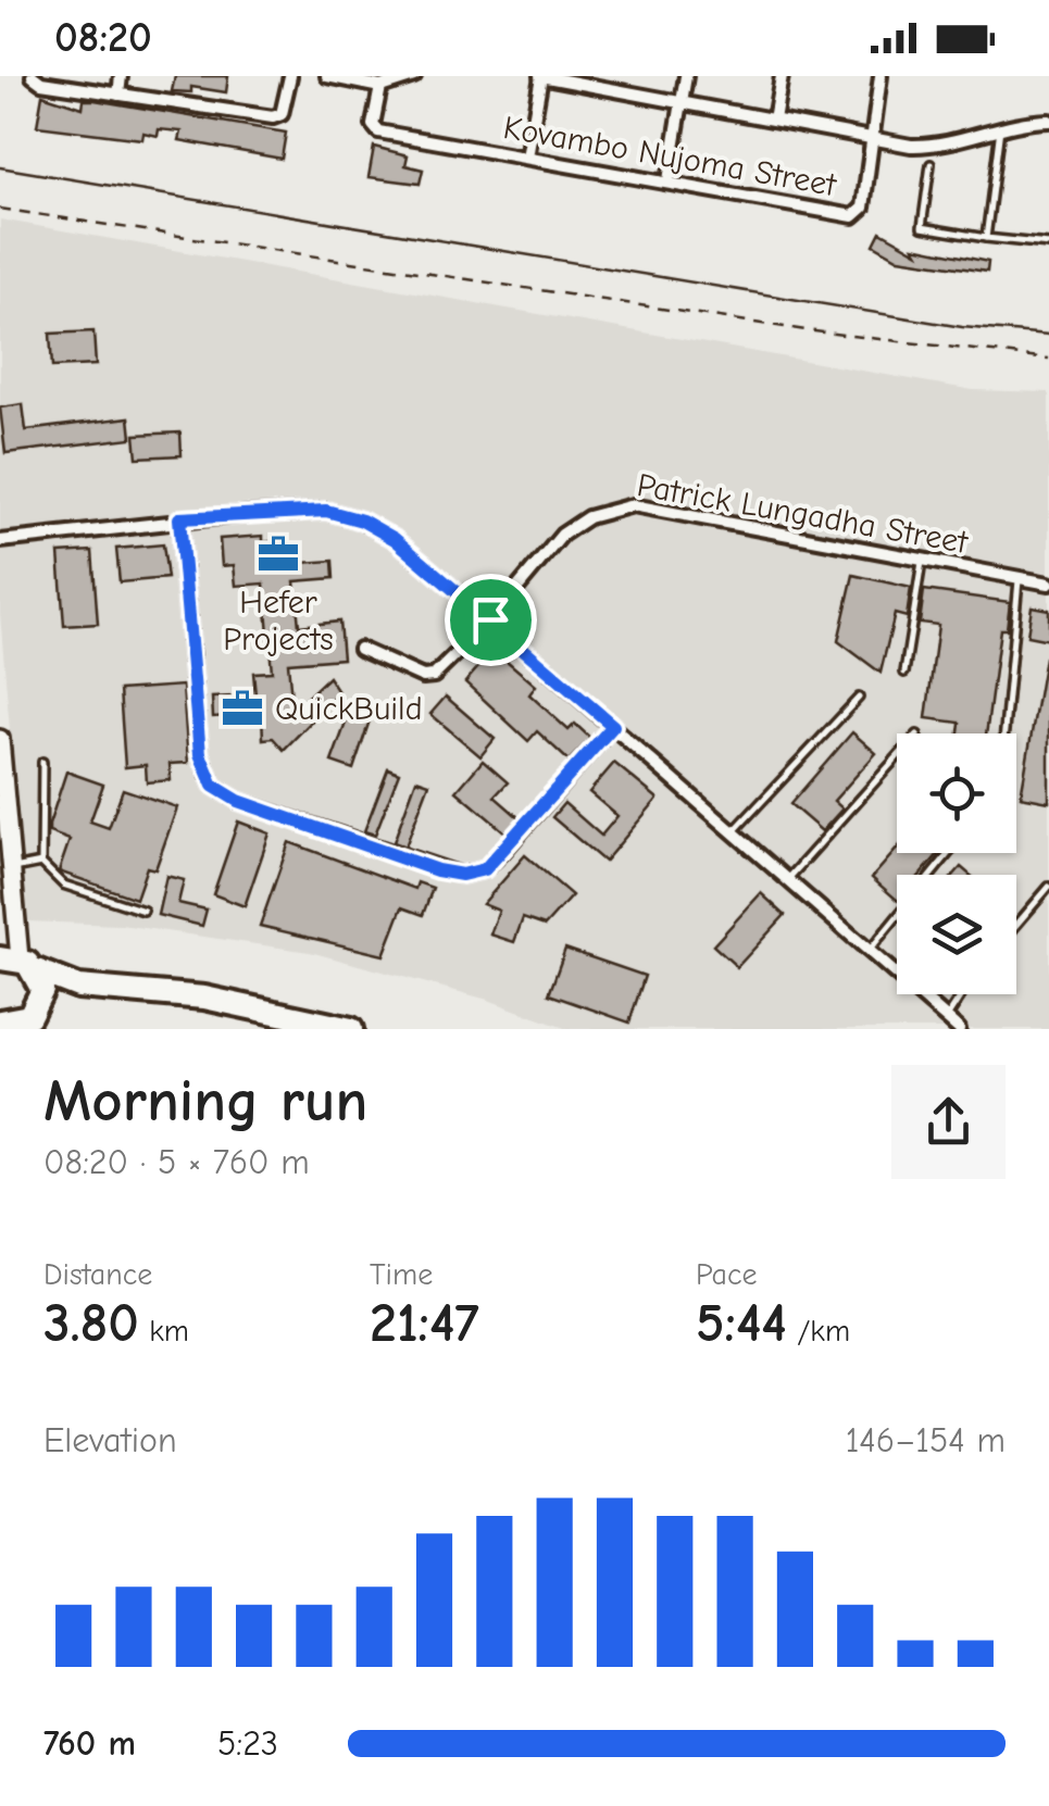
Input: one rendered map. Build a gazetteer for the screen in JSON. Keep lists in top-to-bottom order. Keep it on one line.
{"streets":{"street":["Kovambo Nujoma Street","Patrick Lungadha Street"]},"places":{"office":["Hefer Projects","QuickBuild"]},"page":{"status":"08:20","heading":["Morning run","08:20 · 5 × 760 m"],"stats":[["Distance","3.80 km"],["Time","21:47"],["Pace","5:44 /km"]],"chart":["Elevation","146–154 m"],"list":[{"name":"760 m","note":"5:23"}]}}
